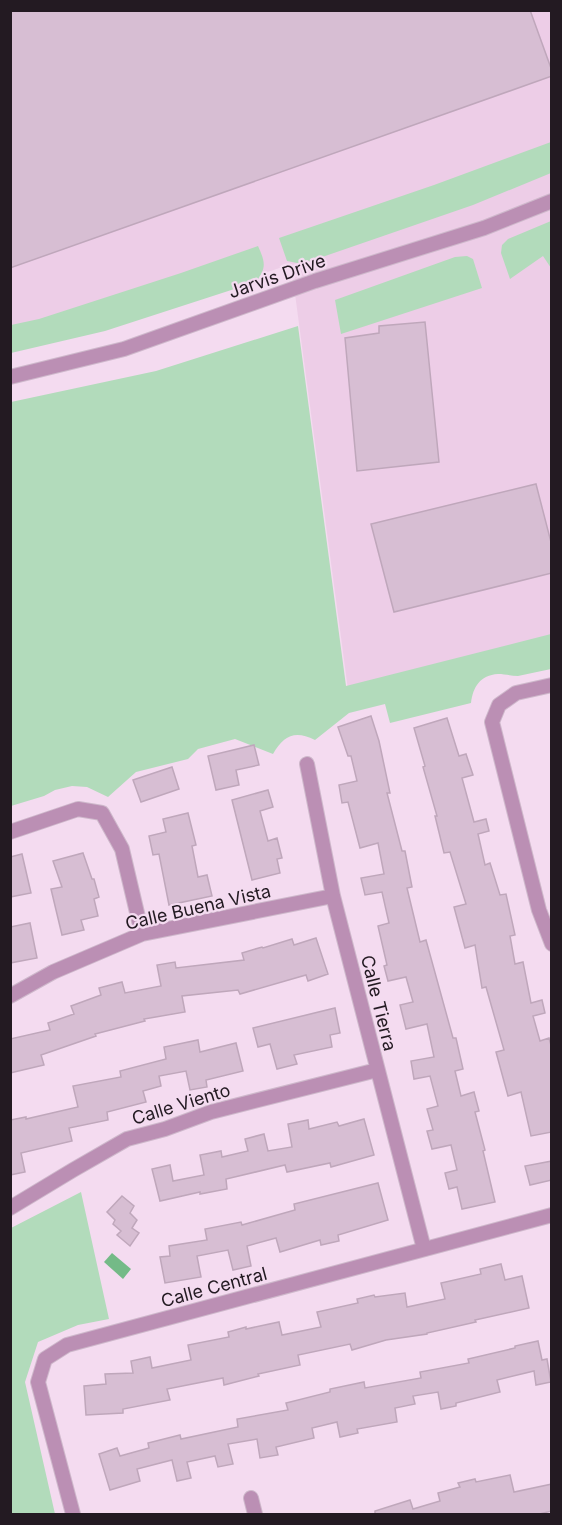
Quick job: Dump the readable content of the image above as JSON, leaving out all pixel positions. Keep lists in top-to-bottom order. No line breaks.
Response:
{"streets":{"street":["Jarvis Drive","Calle Buena Vista","Calle Tierra","Calle Viento","Calle Central"]},"crossings":[["Calle Buena Vista","Calle Tierra"],["Calle Tierra","Calle Viento"],["Calle Tierra","Calle Central"]]}
